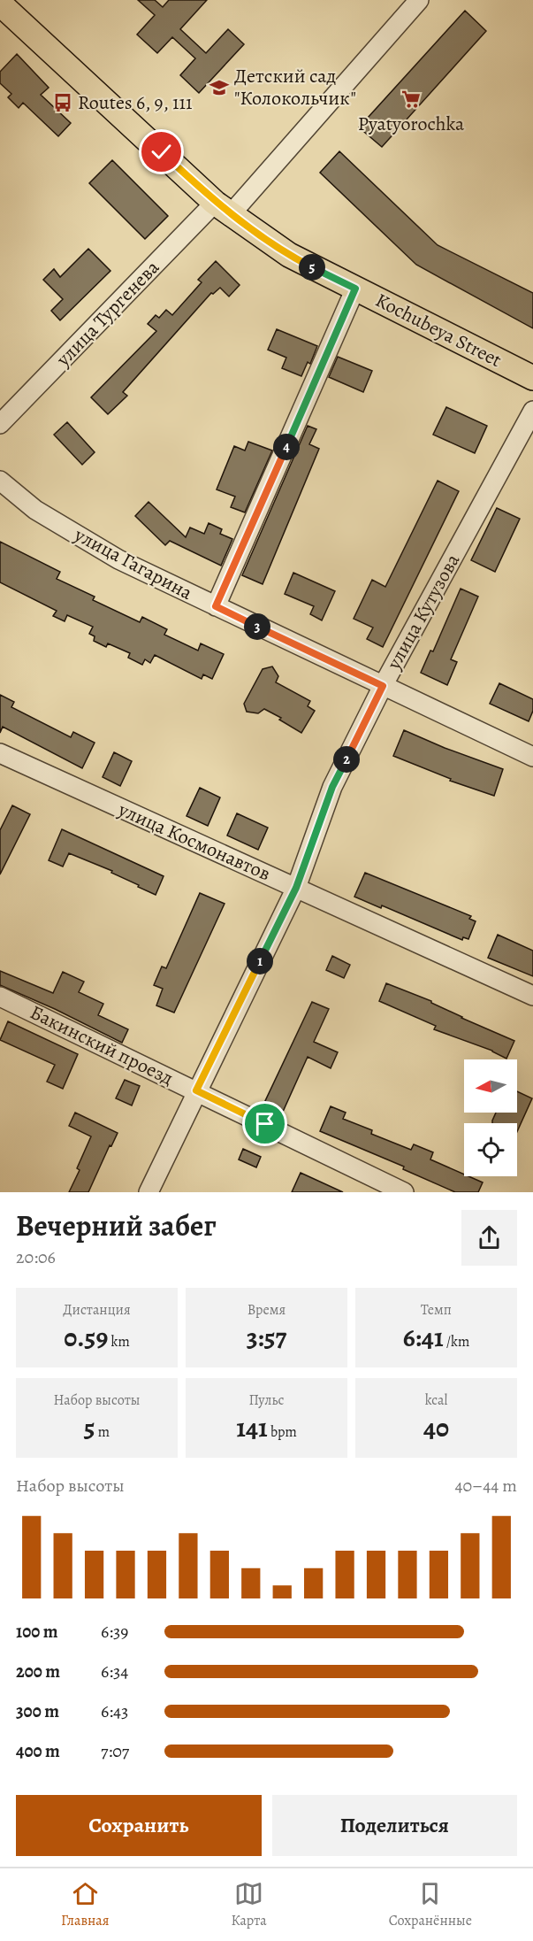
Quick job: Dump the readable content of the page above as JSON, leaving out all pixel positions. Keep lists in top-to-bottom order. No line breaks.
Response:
{"streets":{"main road":["Kochubeya Street"],"street":["улица Тургенева","улица Гагарина","улица Кутузова","улица Космонавтов","Бакинский проезд"]},"crossings":[["улица Тургенева","Kochubeya Street"],["улица Гагарина","улица Кутузова"],["улица Кутузова","улица Космонавтов"],["улица Кутузова","Бакинский проезд"]],"places":{"school or university":["Детский сад \"Колокольчик\""],"supermarket":["Pyatyorochka"],"bus stop":["Routes 6, 9, 111"]},"north":"left","page":{"pins":["5","4","3","2","1"],"heading":["Вечерний забег","20:06"],"stats":[["Дистанция","0.59 km"],["Время","3:57"],["Темп","6:41 /km"],["Набор высоты","5 m"],["Пульс","141 bpm"],["kcal","40"]],"chart":["Набор высоты","40–44 m"],"list":[{"name":"100 m","note":"6:39"},{"name":"200 m","note":"6:34"},{"name":"300 m","note":"6:43"},{"name":"400 m","note":"7:07"}],"buttons":["Сохранить","Поделиться"],"tabs":["Главная","Карта","Сохранённые"]}}
